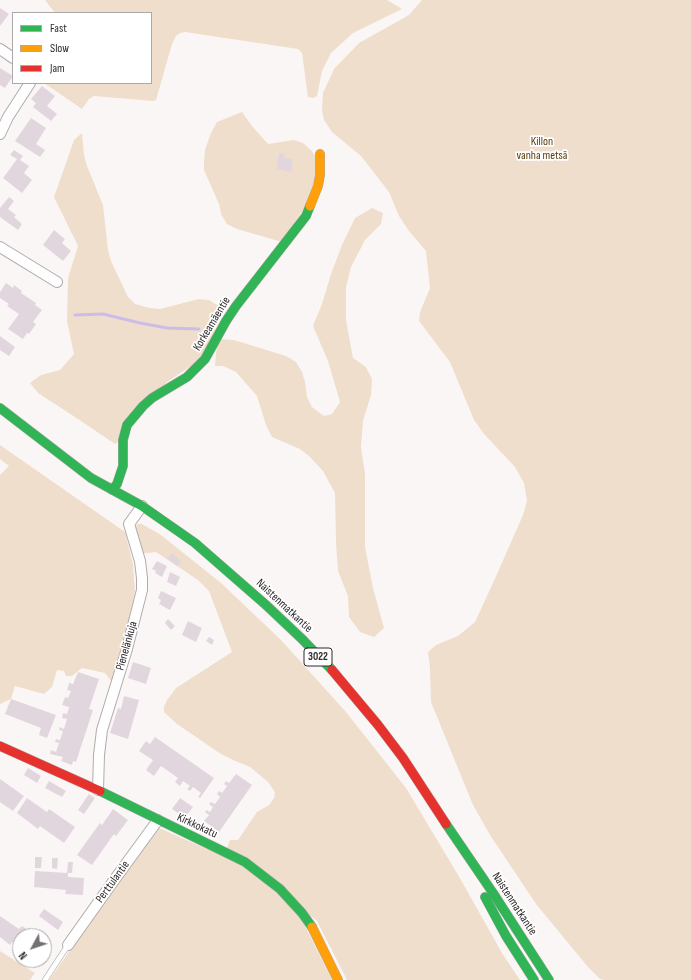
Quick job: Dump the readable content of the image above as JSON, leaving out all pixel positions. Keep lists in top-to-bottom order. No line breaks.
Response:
{"streets":{"main road":["Korkeamäentie","Naistenmatkantie","3022","Kirkkokatu"],"street":["Pienelänkuja","Perttulantie"]},"crossings":[["Korkeamäentie","Naistenmatkantie"],["Naistenmatkantie","Pienelänkuja"],["Pienelänkuja","Kirkkokatu"],["Kirkkokatu","Perttulantie"]],"parks":["Killon vanha metsä"],"legend":["Fast","Slow","Jam"],"north":"bottom left"}
